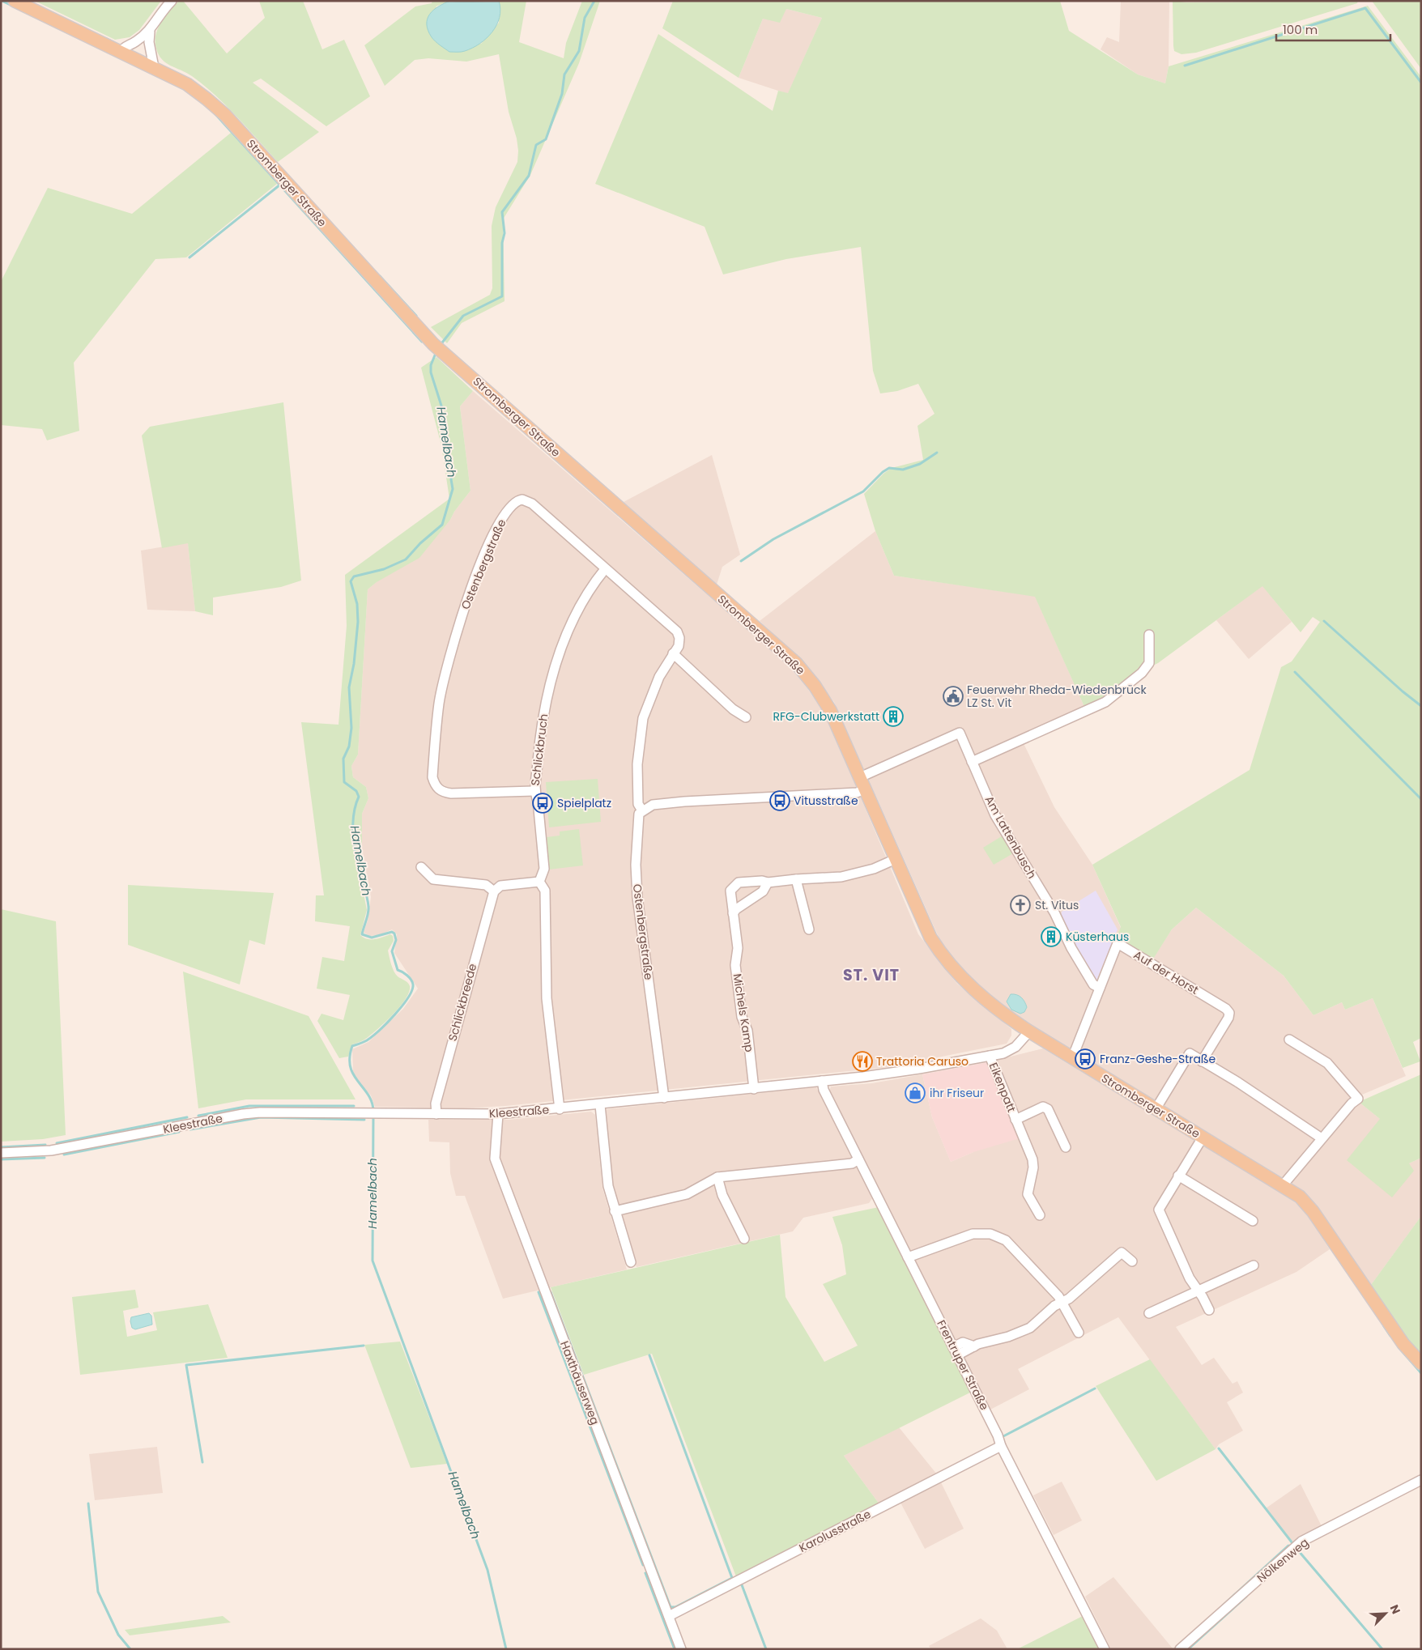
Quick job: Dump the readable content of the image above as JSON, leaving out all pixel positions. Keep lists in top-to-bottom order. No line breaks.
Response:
{"streets":{"main road":["Stromberger Straße"],"street":["Ostenbergstraße","Schlickbruch","Am Lattenbusch","Auf der Horst","Schlickbreede","Michels Kamp","Eikenpatt","Kleestraße","Frentruper Straße","Haxthäuserweg","Karolusstraße","Nölkenweg"]},"crossings":[["Stromberger Straße","Am Lattenbusch"],["Stromberger Straße","Auf der Horst"],["Stromberger Straße","Michels Kamp"],["Stromberger Straße","Kleestraße"],["Ostenbergstraße","Schlickbruch"],["Ostenbergstraße","Kleestraße"],["Schlickbruch","Kleestraße"],["Am Lattenbusch","Auf der Horst"],["Schlickbreede","Kleestraße"],["Michels Kamp","Kleestraße"],["Eikenpatt","Kleestraße"],["Kleestraße","Frentruper Straße"],["Kleestraße","Haxthäuserweg"],["Frentruper Straße","Karolusstraße"],["Haxthäuserweg","Karolusstraße"]],"districts":["ST. VIT"],"water":["Hamelbach"],"places":{"public building":["Feuerwehr Rheda-Wiedenbrück LZ St. Vit"],"building":["RFG-Clubwerkstatt","Küsterhaus"],"bus stop":["Vitusstraße","Spielplatz","Franz-Geshe-Straße"],"church":["St. Vitus"],"restaurant":["Trattoria Caruso"],"shop":["ihr Friseur"]},"scale_bar":"100 m","north":"top right"}
